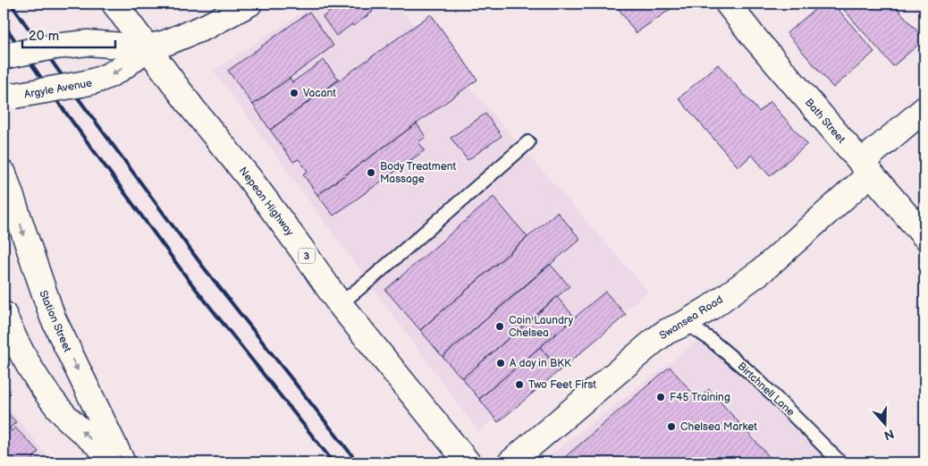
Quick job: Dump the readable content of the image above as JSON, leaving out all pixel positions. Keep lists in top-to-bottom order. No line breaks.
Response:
{"streets":{"main road":["Argyle Avenue","Bath Street","Nepean Highway","3","Swansea Road","Station Street"],"lane":["Birtchnell Lane"]},"crossings":[["Argyle Avenue","Nepean Highway"],["Bath Street","Swansea Road"],["Swansea Road","Birtchnell Lane"]],"places":["Vacant","Body Treatment Massage","Coin Laundry Chelsea","A day in BKK","Two Feet First","F45 Training","Chelsea Market"],"scale_bar":"20 m","north":"bottom"}
